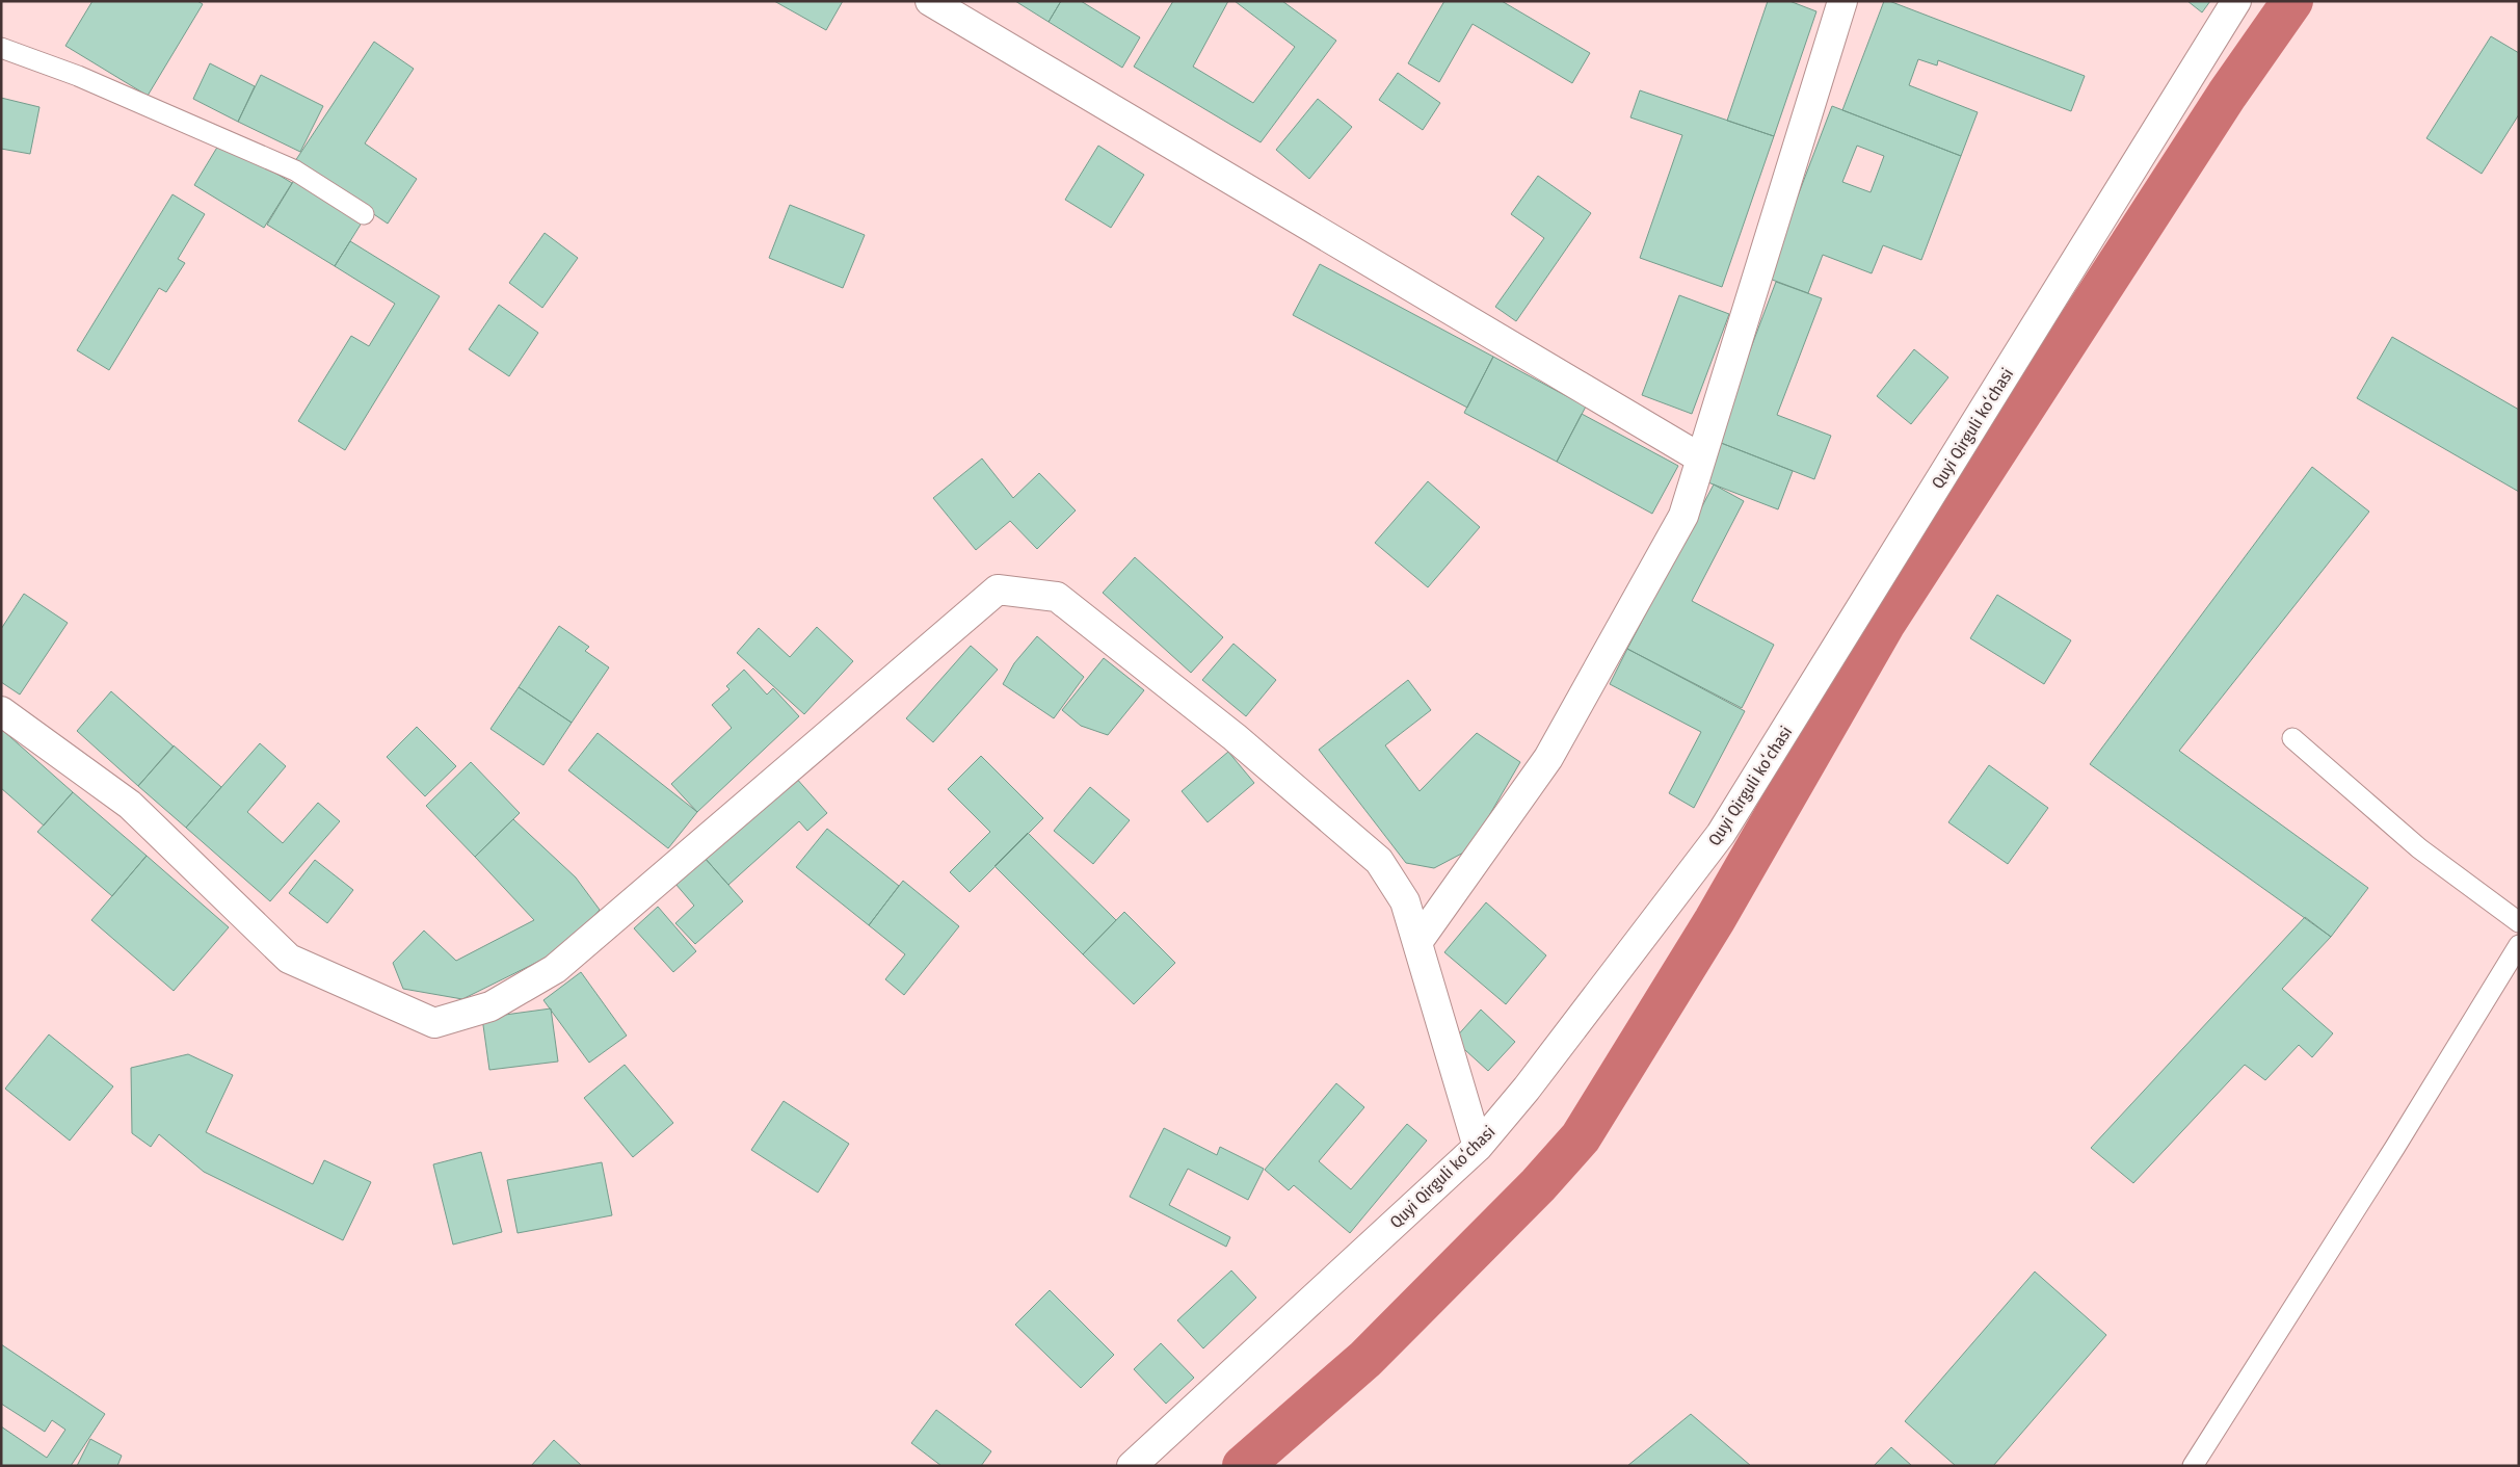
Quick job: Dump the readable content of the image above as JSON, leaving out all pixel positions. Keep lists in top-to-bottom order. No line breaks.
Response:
{"streets":{"street":["Quyi Qirguli koʻchasi"]}}
